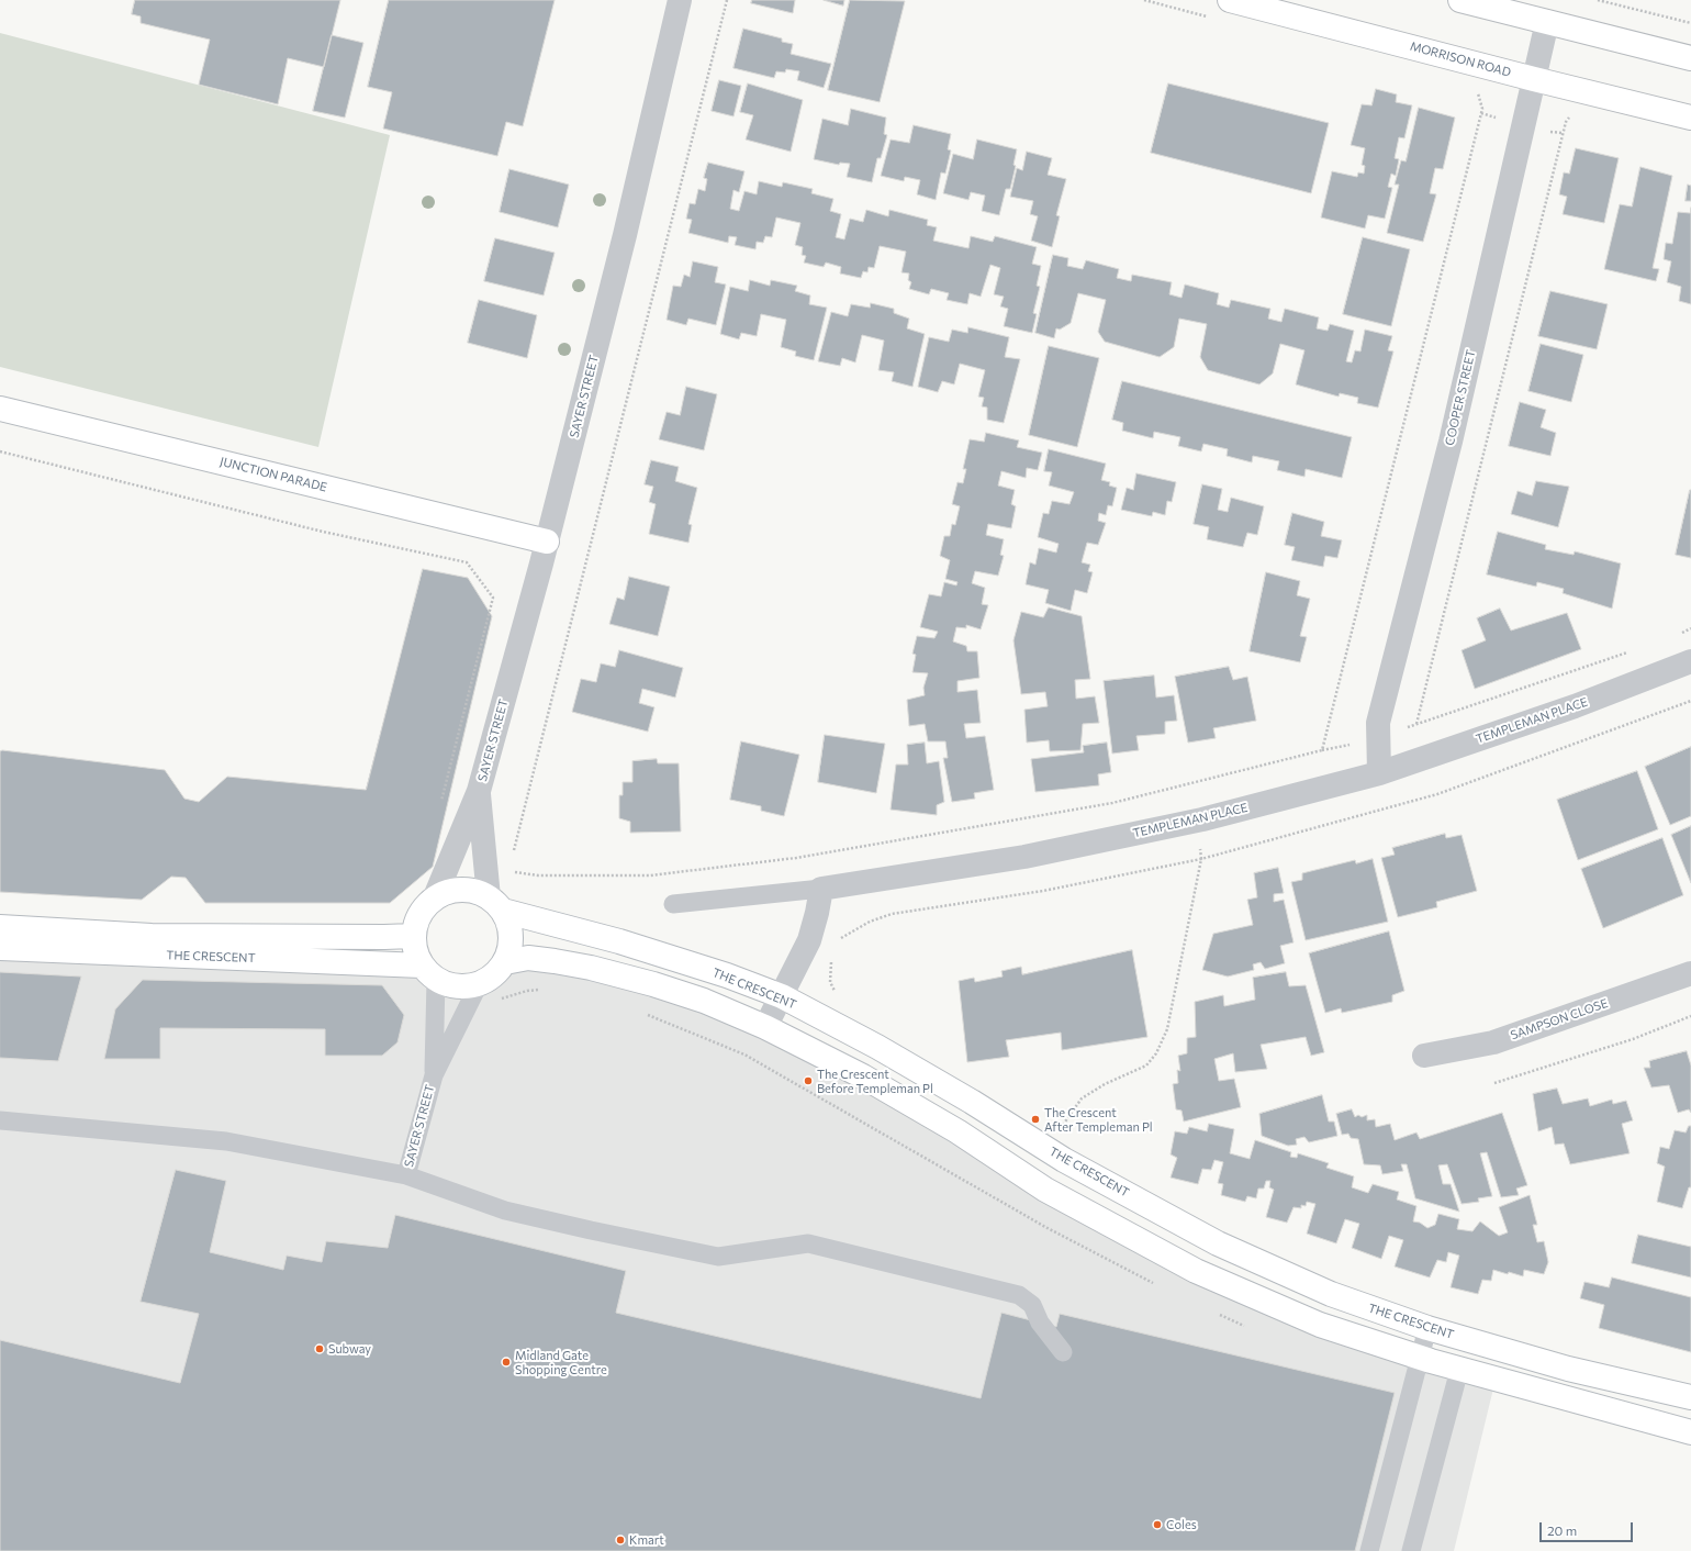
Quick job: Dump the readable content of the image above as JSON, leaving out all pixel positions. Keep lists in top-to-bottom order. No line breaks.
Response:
{"streets":{"street":["MORRISON ROAD","SAYER STREET","COOPER STREET","JUNCTION PARADE","TEMPLEMAN PLACE","THE CRESCENT","SAMPSON CLOSE"]},"crossings":[["MORRISON ROAD","COOPER STREET"],["SAYER STREET","JUNCTION PARADE"],["SAYER STREET","THE CRESCENT"],["COOPER STREET","TEMPLEMAN PLACE"]],"places":["The Crescent Before Templeman Pl","The Crescent After Templeman Pl","Subway","Midland Gate Shopping Centre","Coles","Kmart"],"scale_bar":"20 m"}
